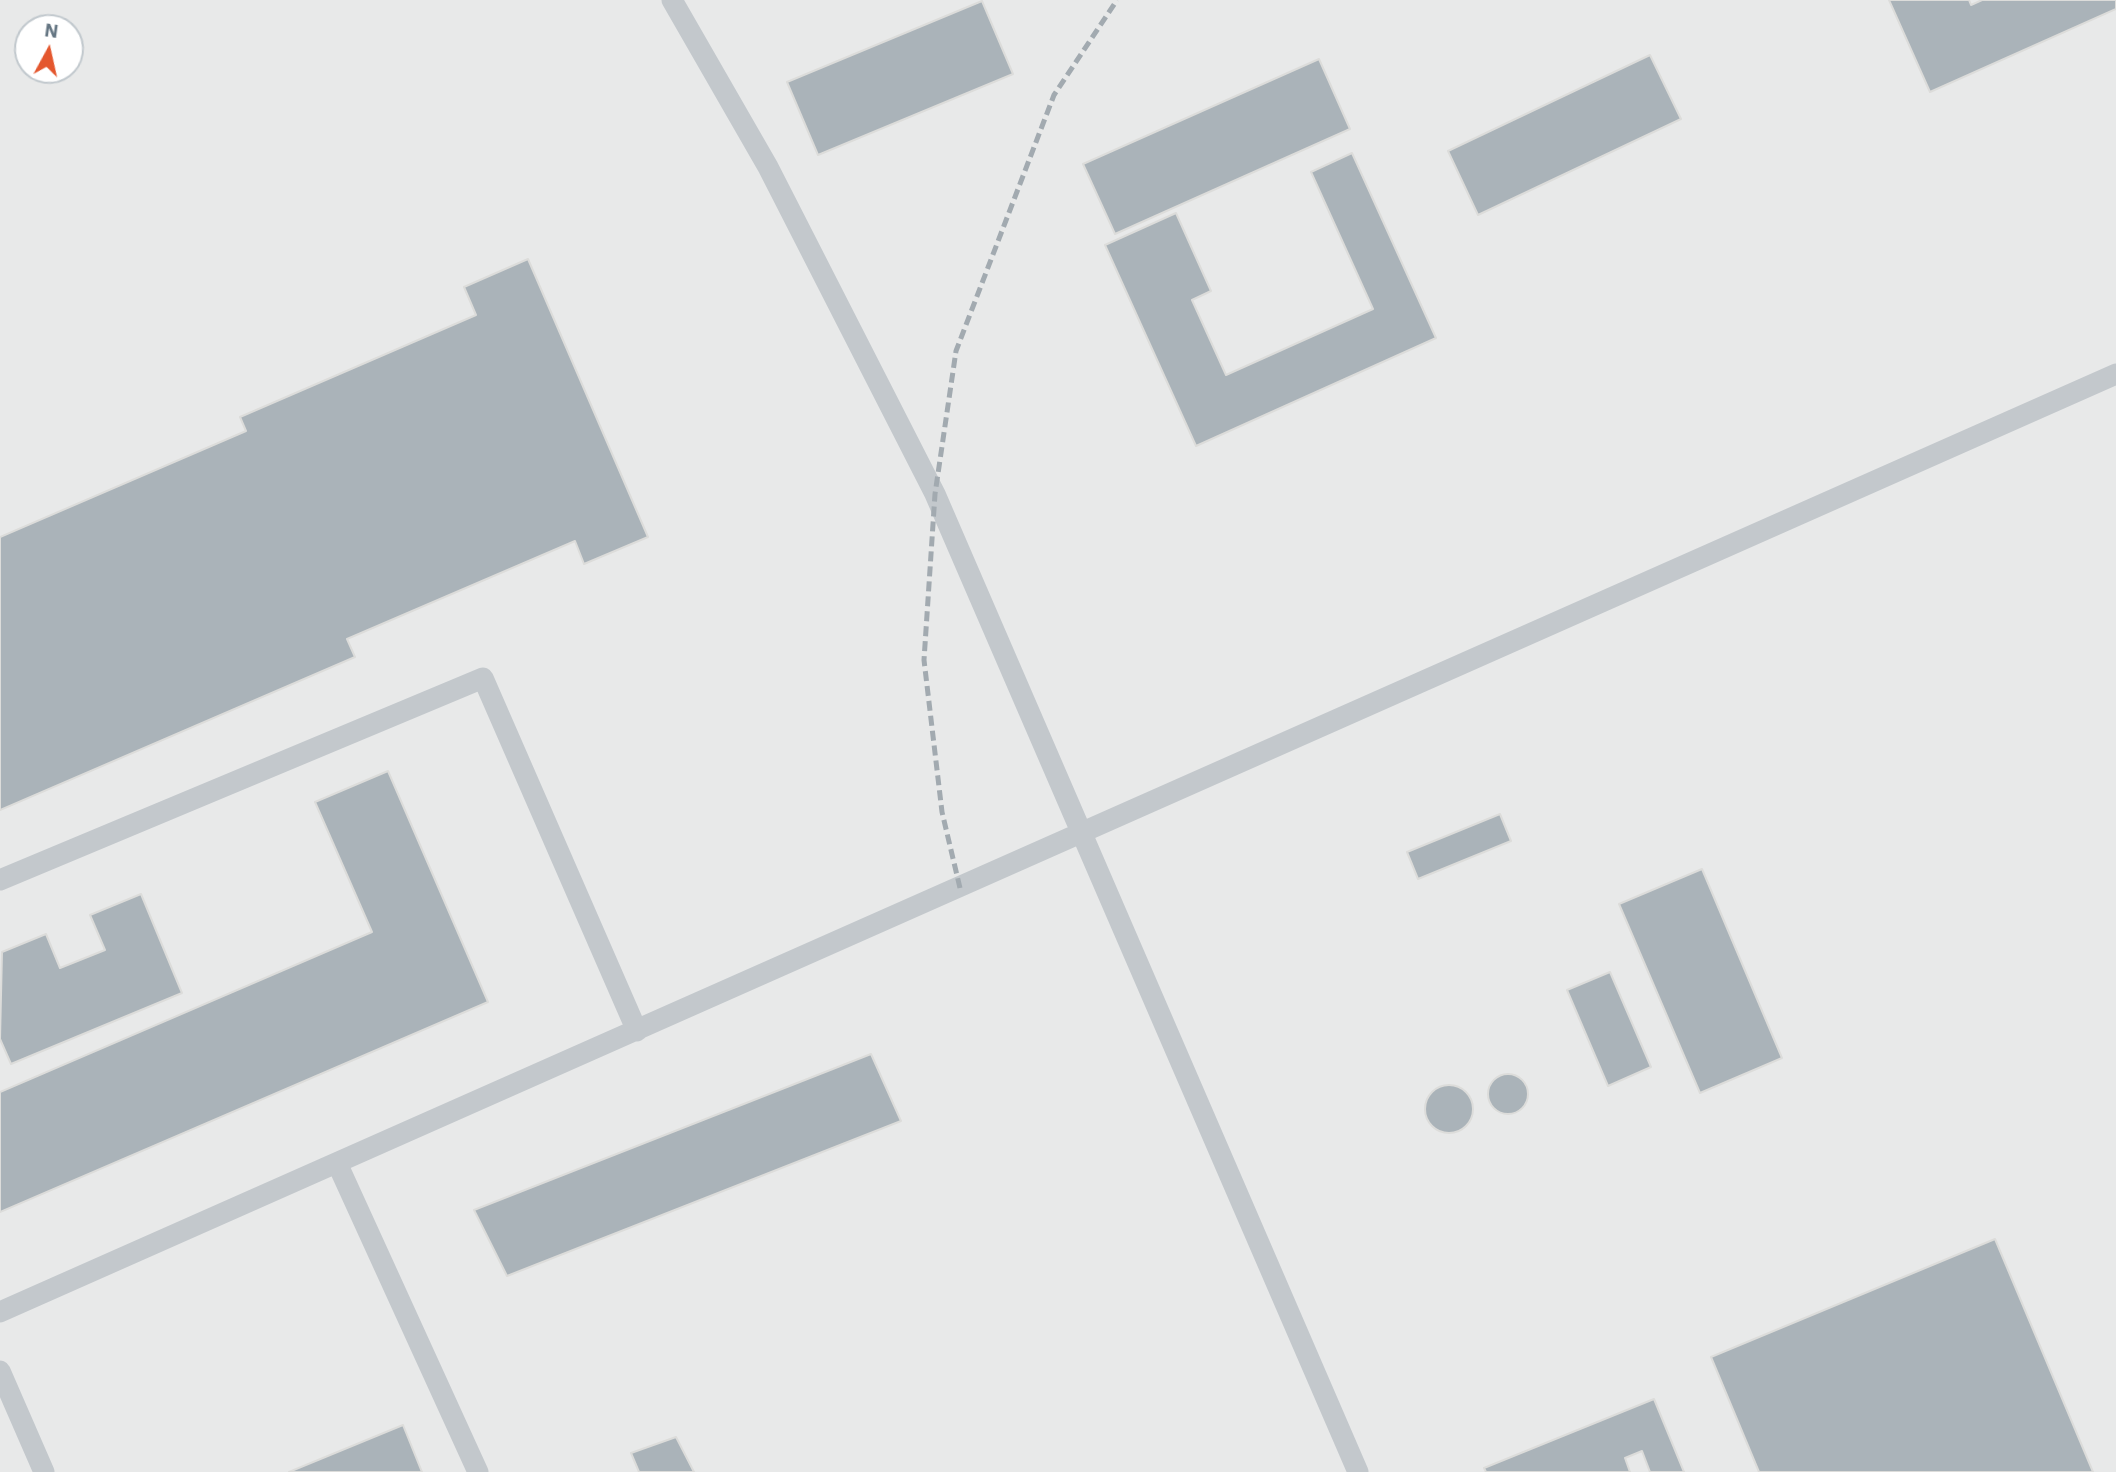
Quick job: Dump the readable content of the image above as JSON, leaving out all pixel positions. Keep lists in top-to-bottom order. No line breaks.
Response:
{"north":"top"}
